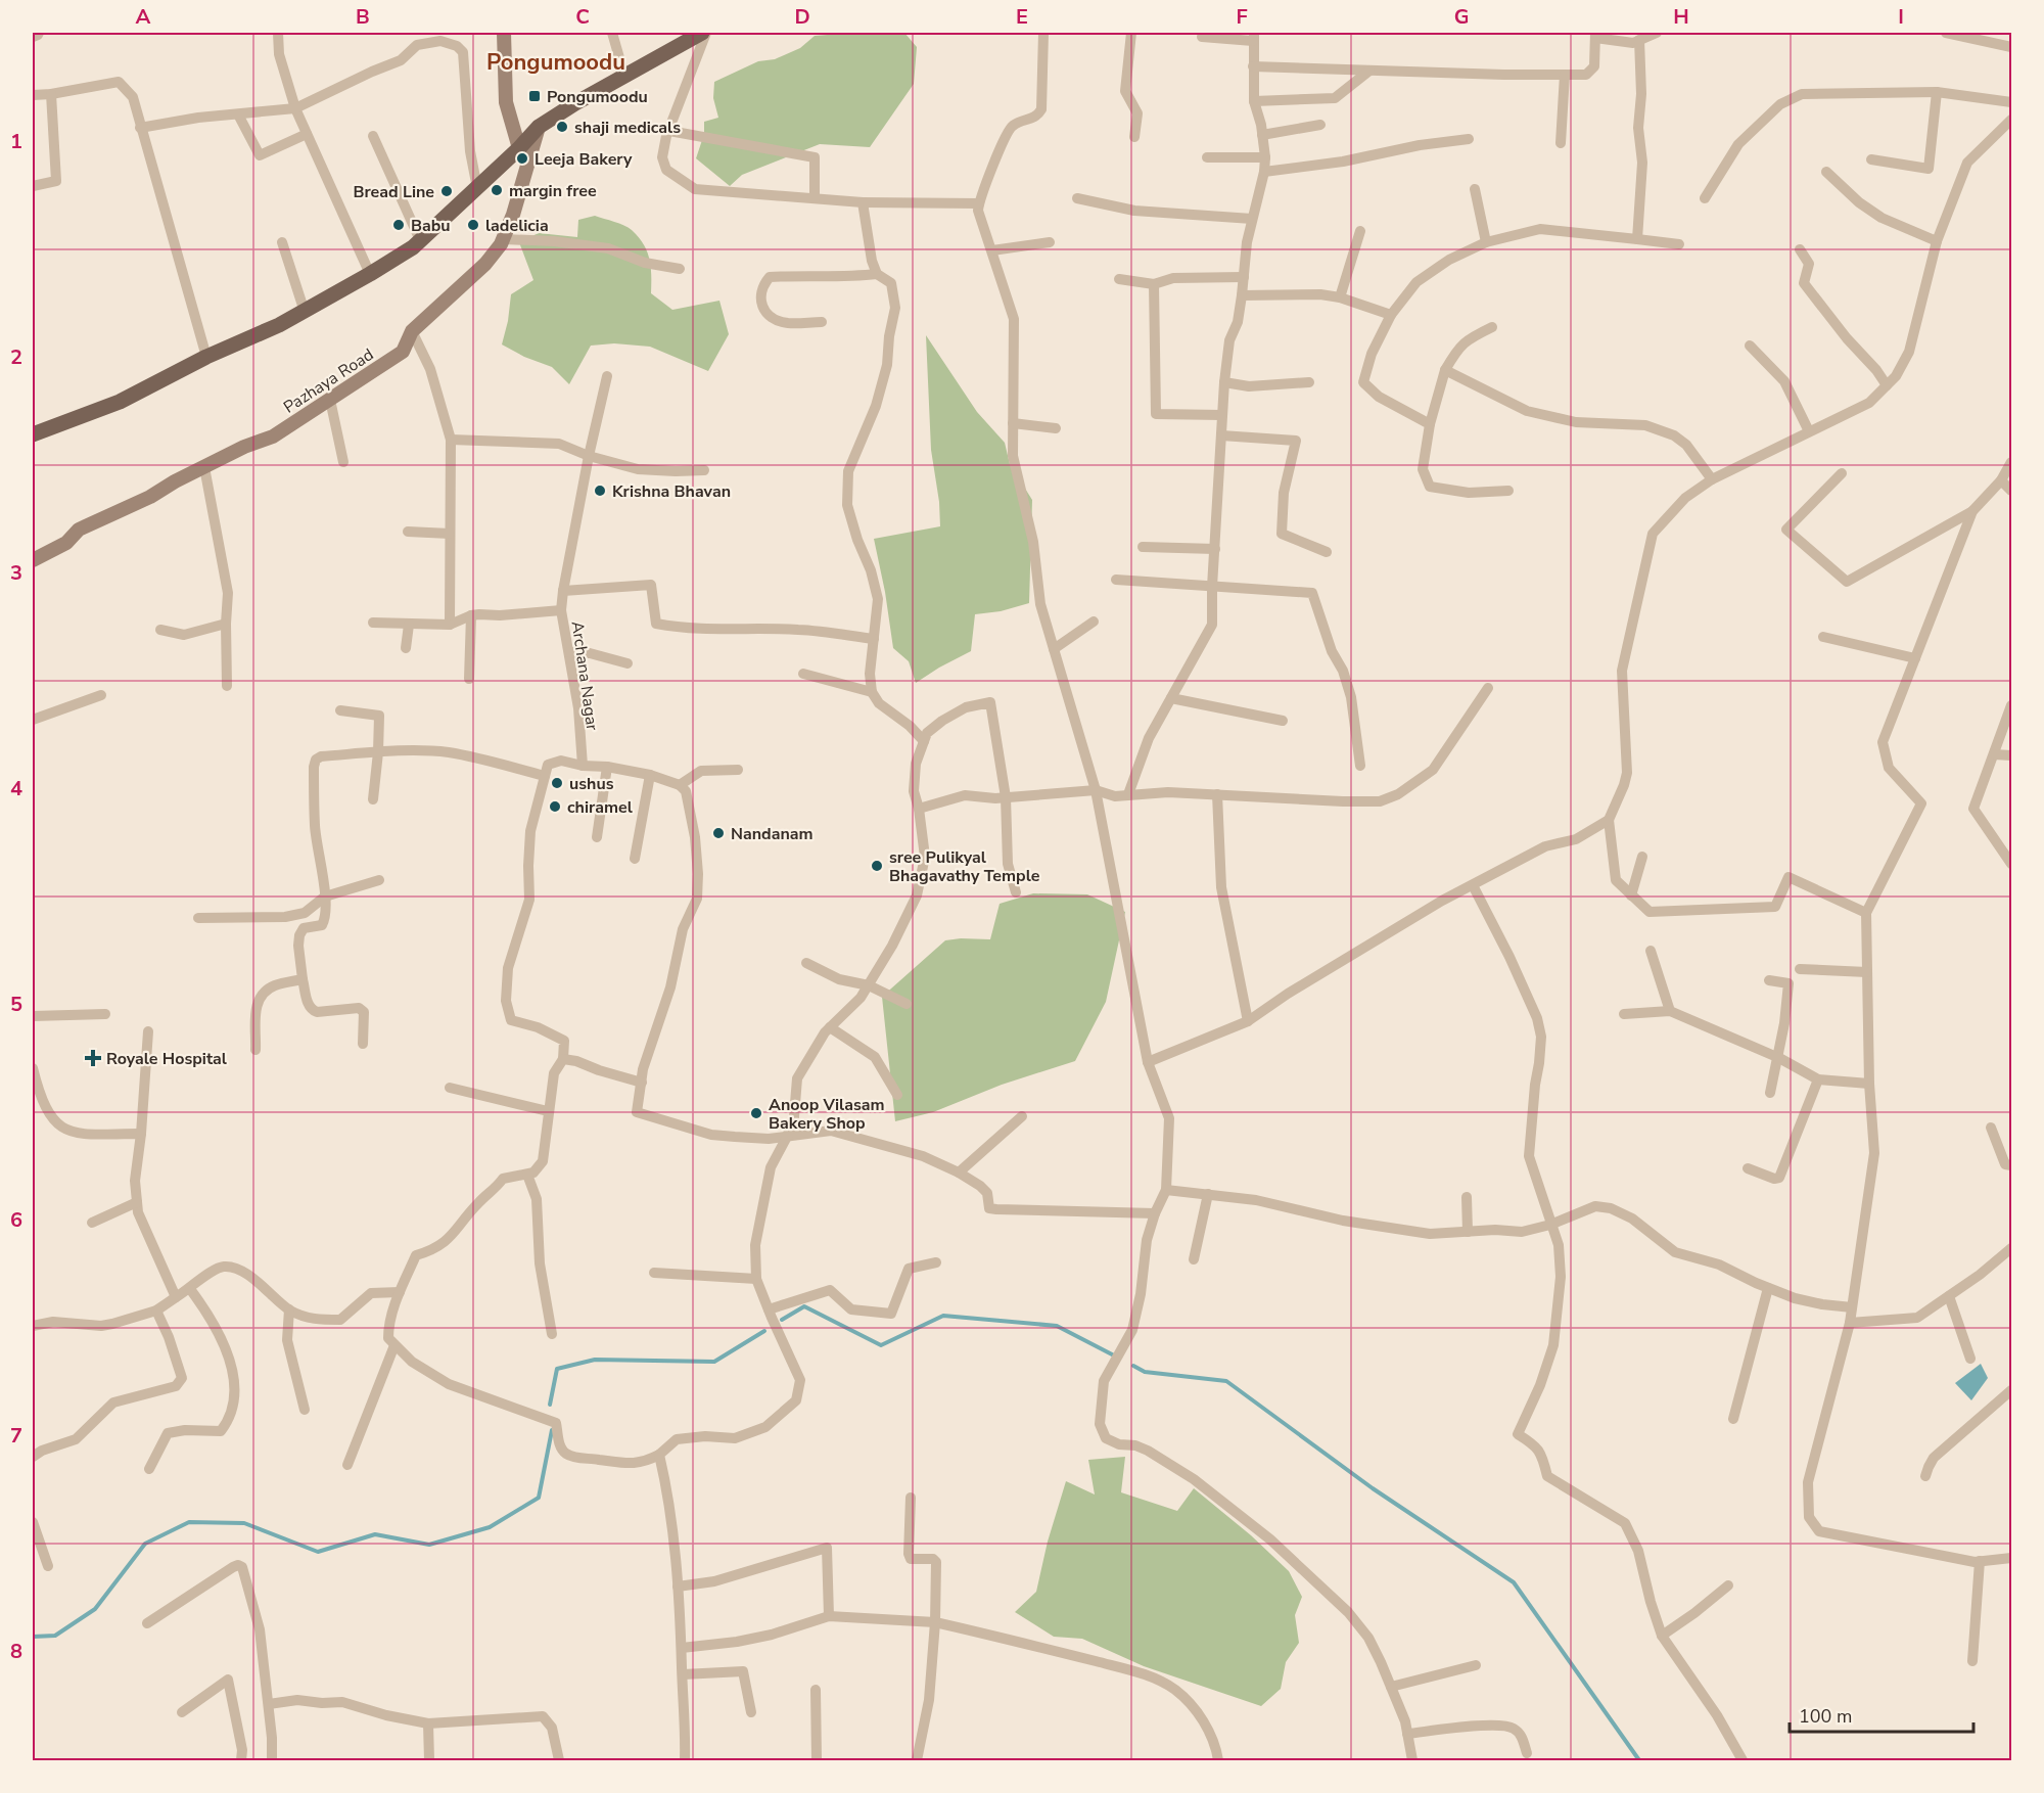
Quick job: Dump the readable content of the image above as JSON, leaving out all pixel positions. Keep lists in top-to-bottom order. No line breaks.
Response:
{"streets":{"street":["Pazhaya Road","Archana Nagar"]},"districts":["Pongumoodu"],"places":{"transit":["Pongumoodu"],"other":["shaji medicals","Leeja Bakery","margin free","Bread Line","Babu","ladelicia","Krishna Bhavan","ushus","chiramel","Nandanam","sree Pulikyal Bhagavathy Temple","Anoop Vilasam Bakery Shop"],"health":["Royale Hospital"]},"scale_bar":"100 m","grid":{"columns":["A","B","C","D","E","F","G","H","I"],"rows":["1","2","3","4","5","6","7","8"]}}
